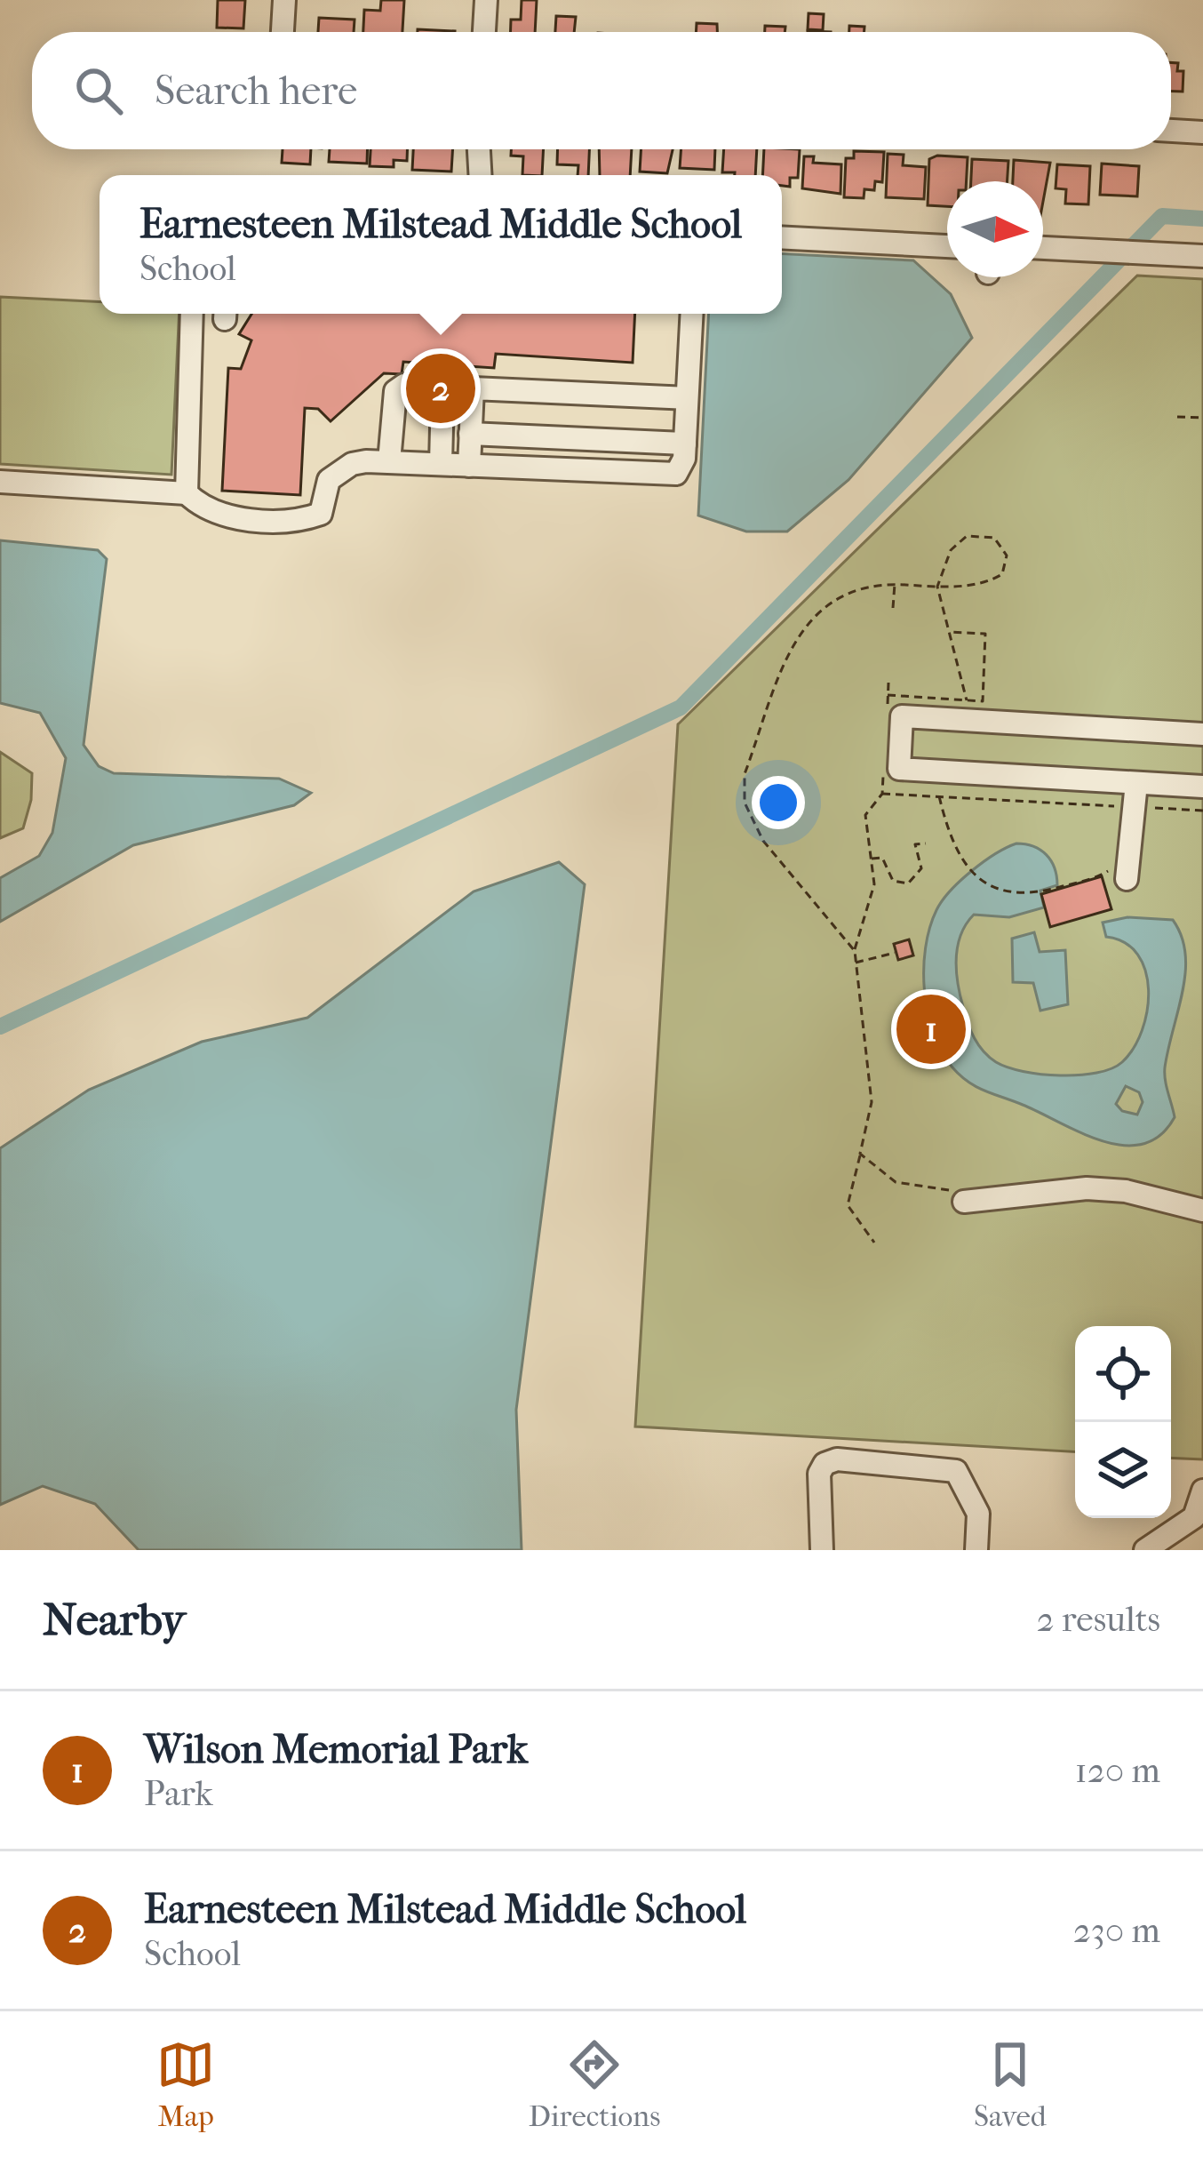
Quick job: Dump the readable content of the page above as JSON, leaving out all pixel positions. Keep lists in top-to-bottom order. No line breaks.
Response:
{"north":"right","page":{"search":"Search here","popup":["Earnesteen Milstead Middle School","School"],"pins":["2","1"],"heading":["Nearby","2 results"],"list":[{"mark":"1","name":"Wilson Memorial Park","note":"Park","value":"120 m"},{"mark":"2","name":"Earnesteen Milstead Middle School","note":"School","value":"230 m"}],"nav":["Map","Directions","Saved"]}}
